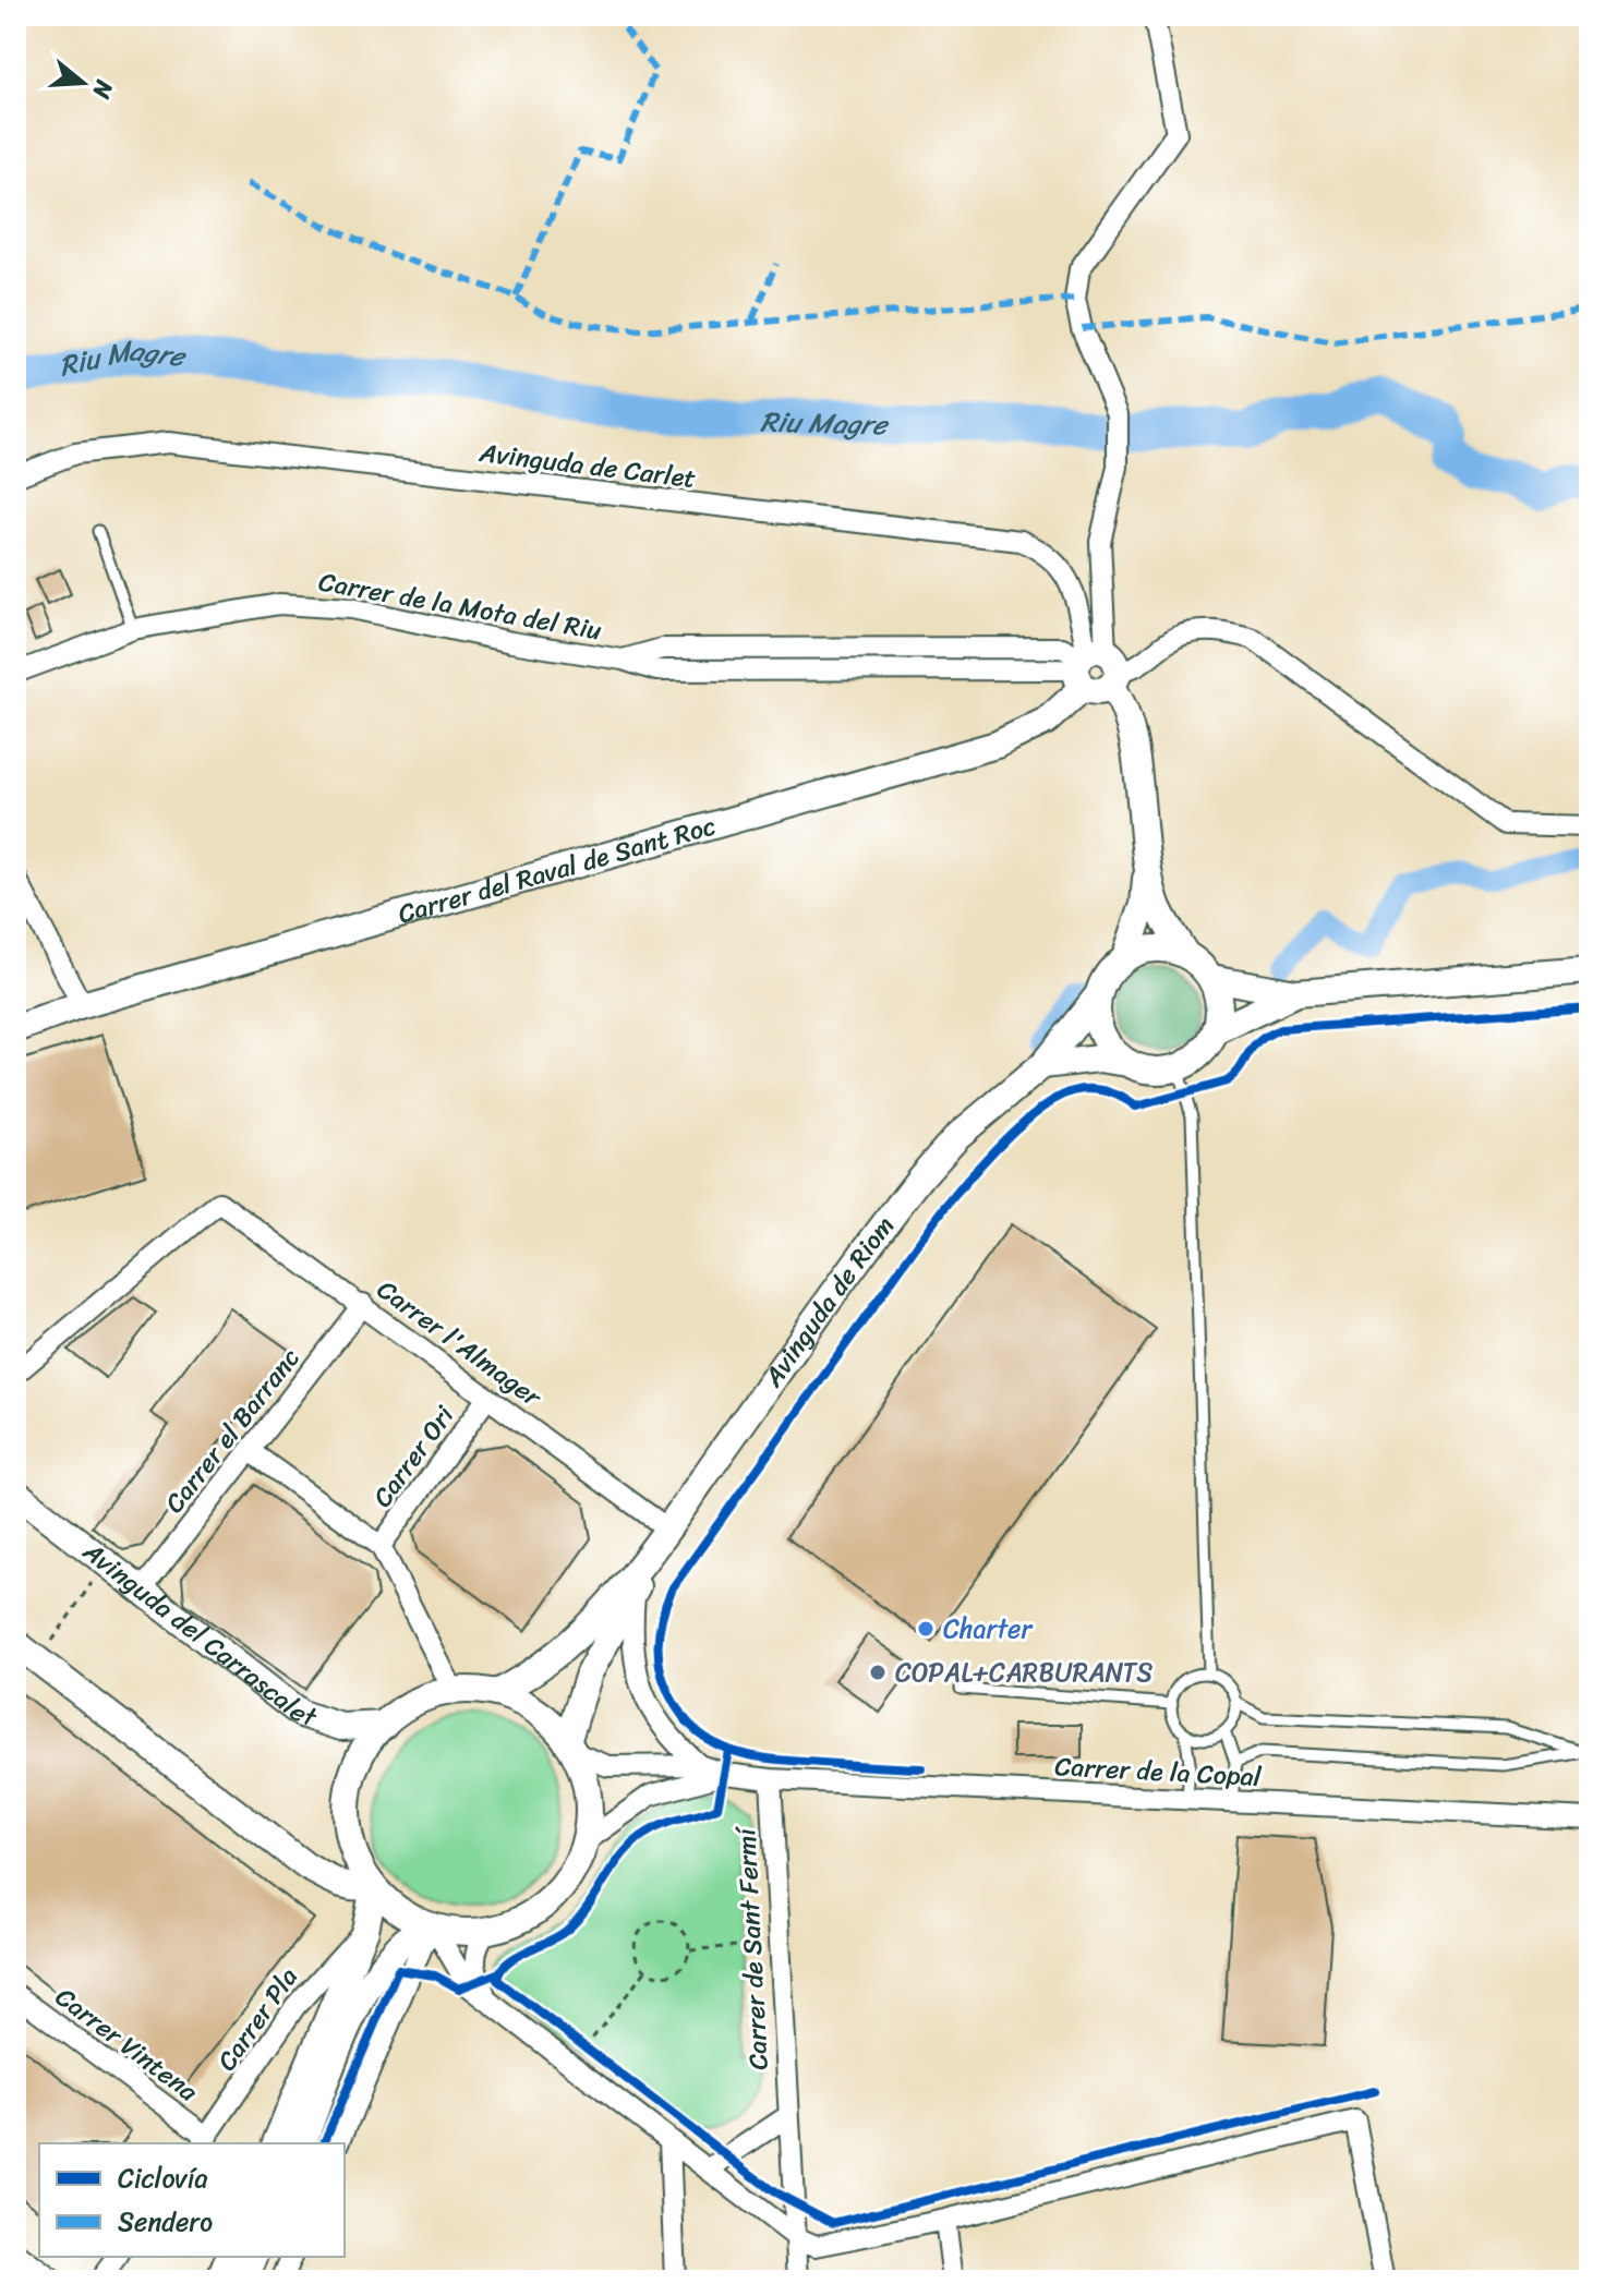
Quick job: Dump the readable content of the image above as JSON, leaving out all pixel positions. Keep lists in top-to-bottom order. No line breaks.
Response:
{"streets":{"street":["Avinguda de Carlet","Carrer de la Mota del Riu","Carrer del Raval de Sant Roc","Avinguda de Riom","Carrer l'Almager","Carrer el Barranc","Carrer Ori","Avinguda del Carrascalet","Carrer de la Copal","Carrer de Sant Fermí","Carrer Pla","Carrer Vintena"]},"crossings":[["Avinguda de Carlet","Carrer de la Mota del Riu"],["Avinguda de Carlet","Carrer del Raval de Sant Roc"],["Carrer de la Mota del Riu","Carrer del Raval de Sant Roc"],["Avinguda de Riom","Carrer l'Almager"],["Avinguda de Riom","Avinguda del Carrascalet"],["Avinguda de Riom","Carrer de la Copal"],["Carrer l'Almager","Carrer el Barranc"],["Carrer l'Almager","Carrer Ori"],["Carrer el Barranc","Avinguda del Carrascalet"],["Avinguda del Carrascalet","Carrer de la Copal"],["Carrer de la Copal","Carrer de Sant Fermí"],["Carrer Pla","Carrer Vintena"]],"water":["Riu Magre"],"places":["Charter","COPAL+CARBURANTS"],"legend":["Ciclovía","Sendero"],"north":"right"}
